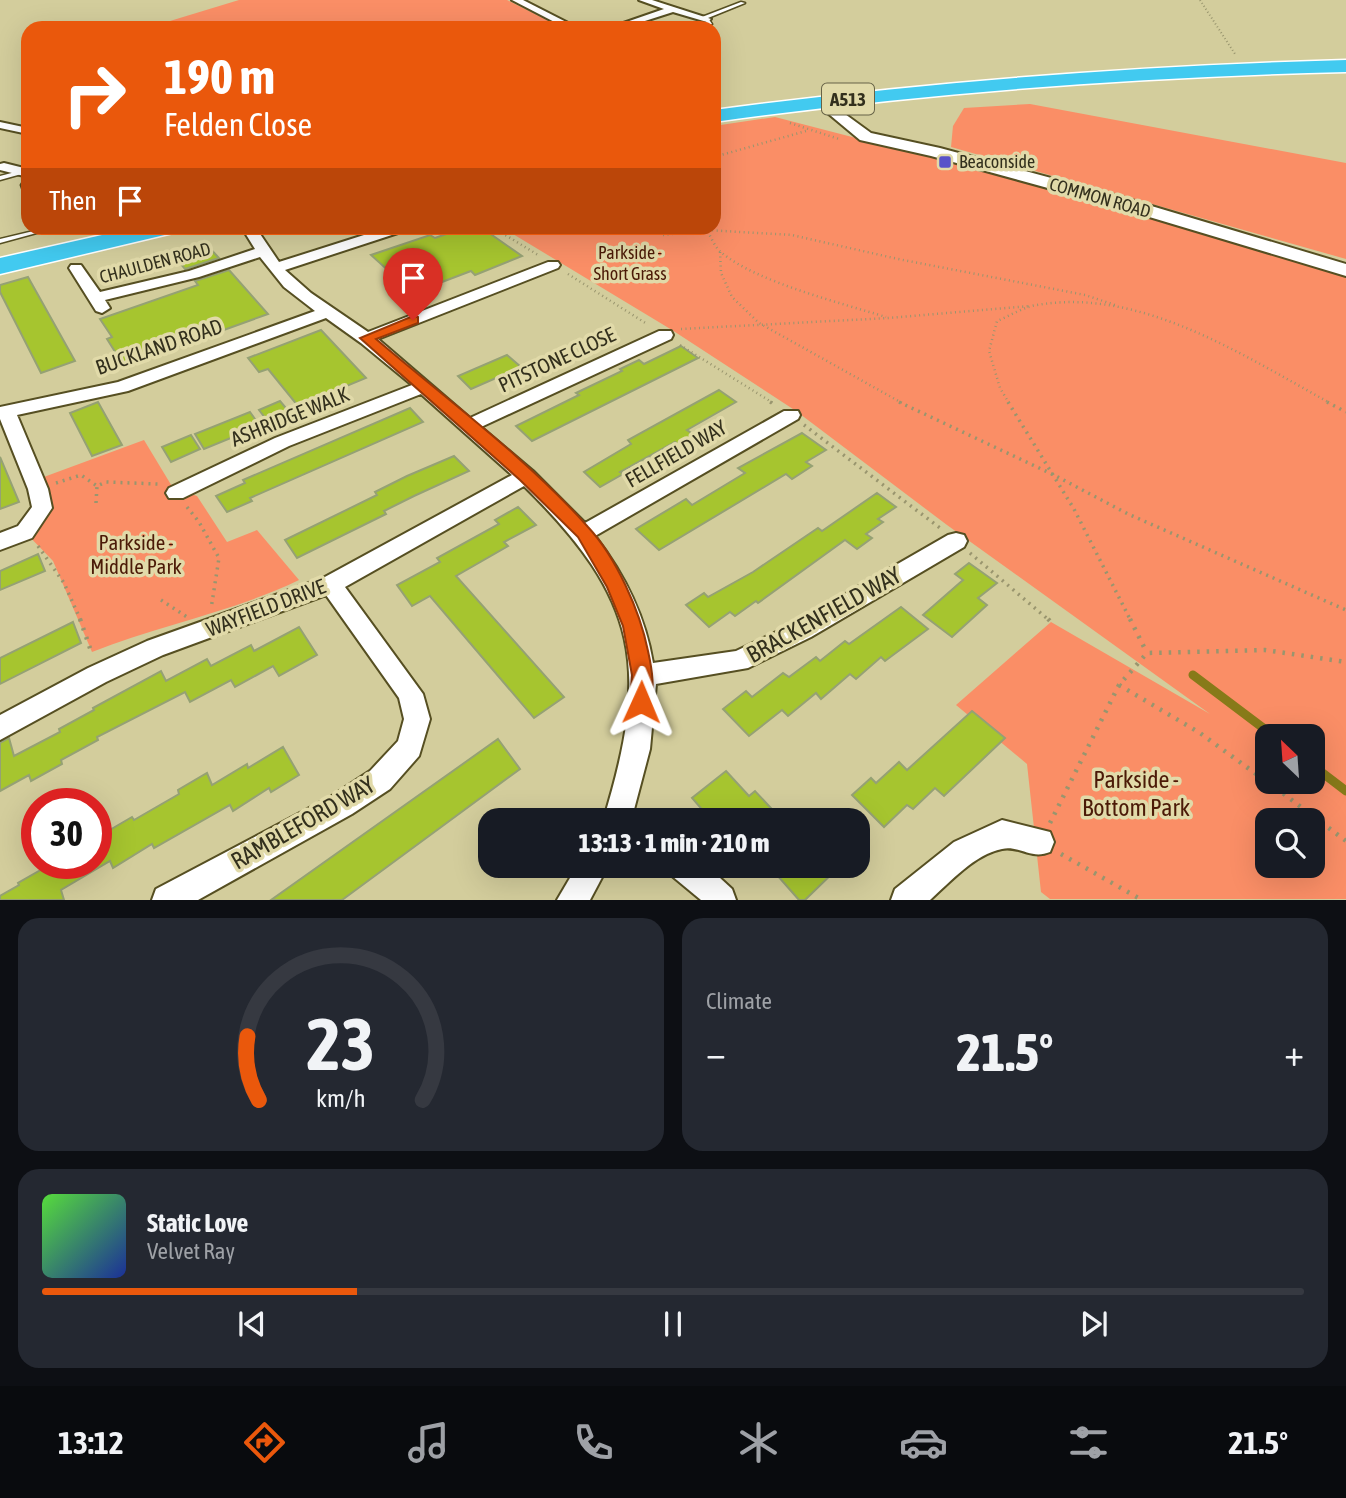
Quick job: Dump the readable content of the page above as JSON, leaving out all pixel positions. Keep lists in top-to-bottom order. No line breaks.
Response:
{"streets":{"highway":["A513"],"street":["COMMON ROAD","CHAULDEN ROAD","BUCKLAND ROAD","PITSTONE CLOSE","ASHRIDGE WALK","FELLFIELD WAY","WAYFIELD DRIVE","BRACKENFIELD WAY","RAMBLEFORD WAY"]},"crossings":[["A513","COMMON ROAD"],["WAYFIELD DRIVE","RAMBLEFORD WAY"]],"parks":["Parkside - Short Grass","Parkside - Middle Park","Parkside - Bottom Park"],"places":{"transit":["Beaconside"]},"north":"top left","page":{"turn":["190 m","Felden Close"],"then":"Then","limit":"30","trip":"13:13 · 1 min · 210 m","tile":"Climate","heat":["−","21.5°","+"],"song":["Static Love","Velvet Ray"],"tabs":["13:12","21.5°"],"gauge":["23","km/h"]}}
